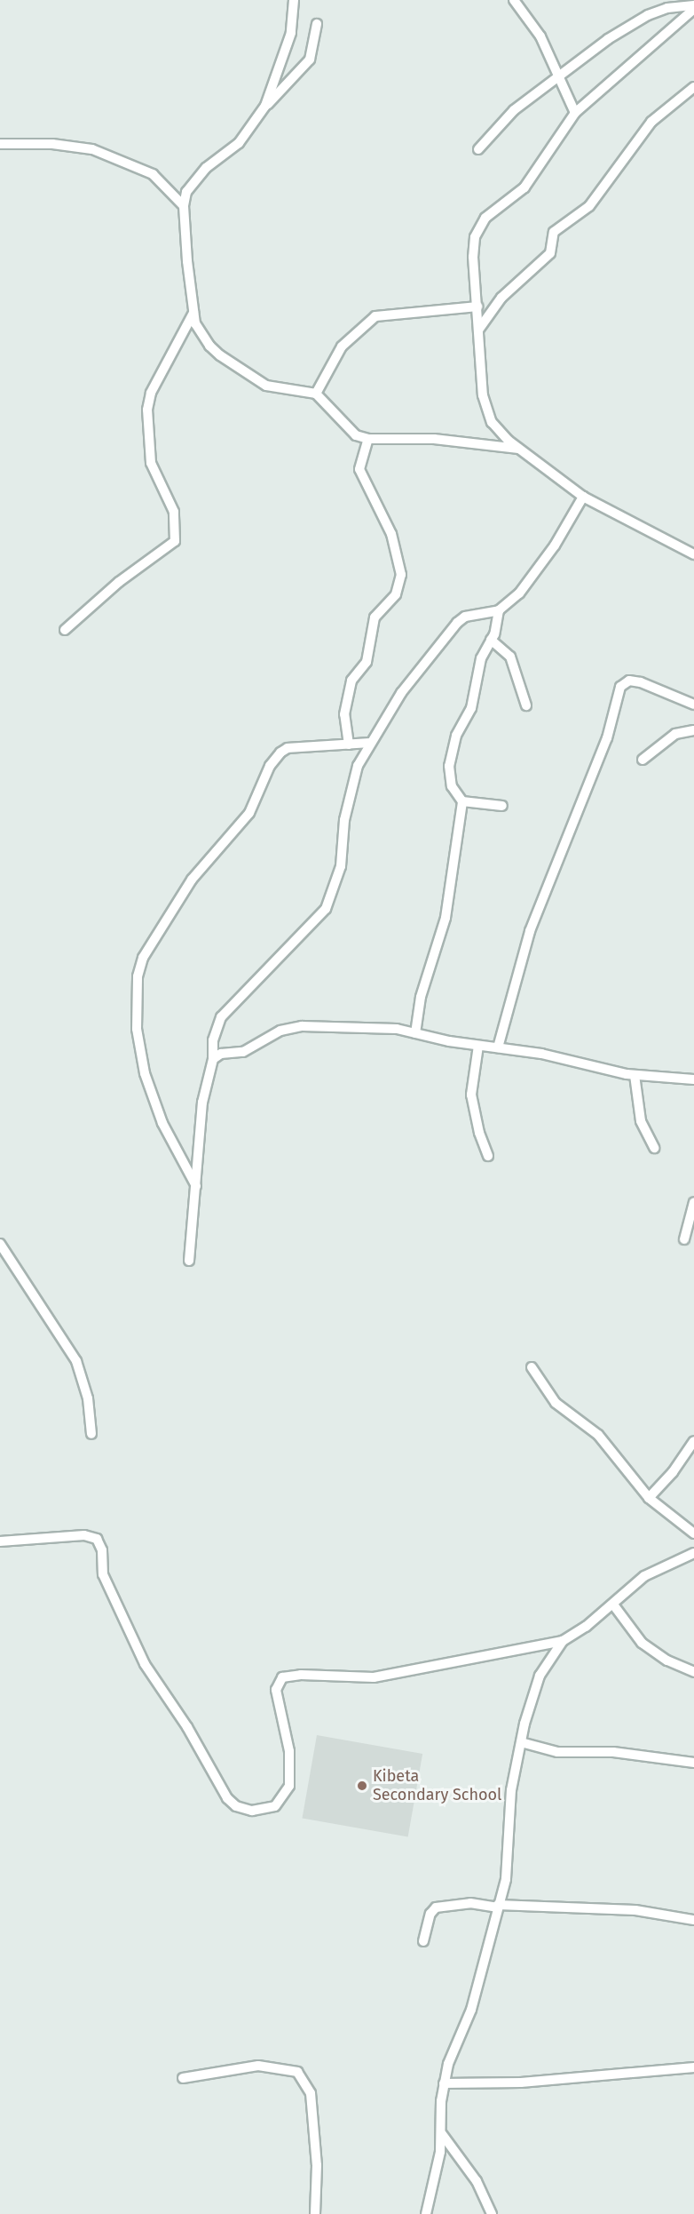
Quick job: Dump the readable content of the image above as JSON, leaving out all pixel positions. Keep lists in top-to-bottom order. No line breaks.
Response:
{"places":["Kibeta Secondary School"]}
